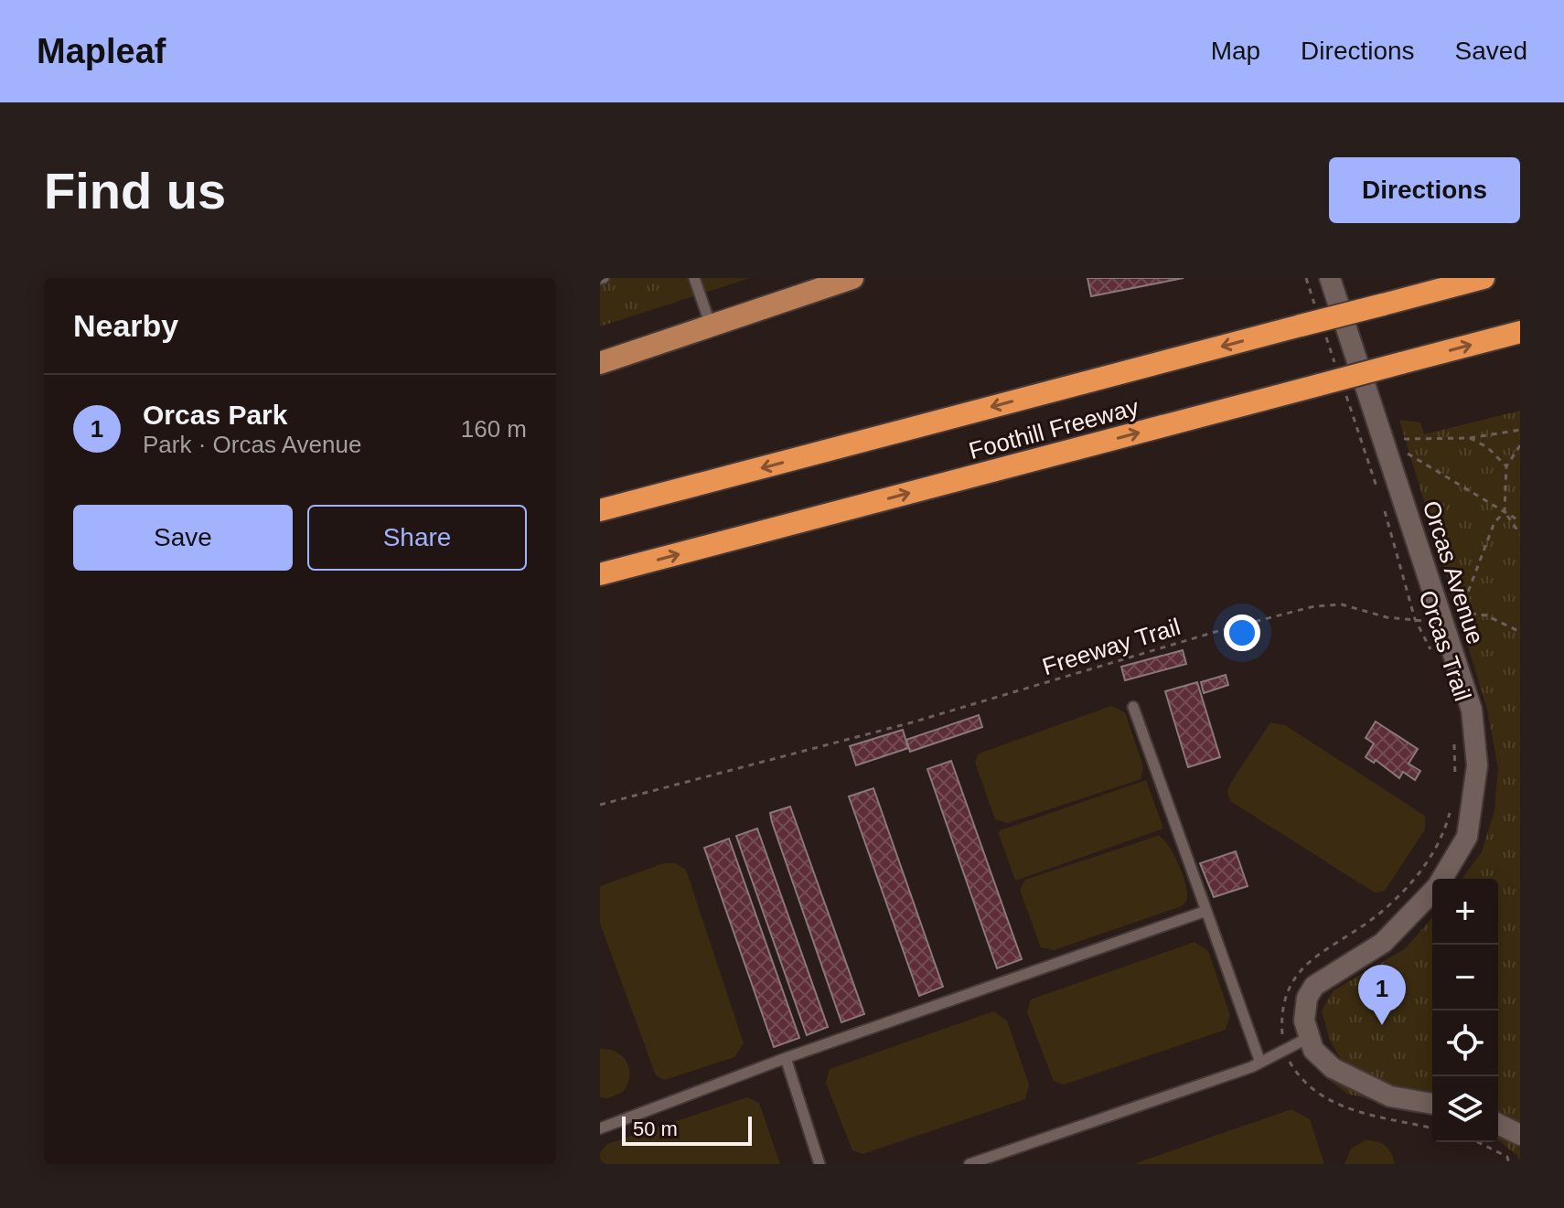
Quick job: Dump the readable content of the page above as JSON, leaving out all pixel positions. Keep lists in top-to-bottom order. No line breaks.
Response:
{"streets":{"highway":["Foothill Freeway"],"street":["Orcas Avenue"],"path":["Orcas Trail","Freeway Trail"]},"crossings":[["Orcas Avenue","Freeway Trail"],["Orcas Trail","Freeway Trail"]],"scale_bar":"50 m","page":{"header":"Mapleaf","nav":["Map","Directions","Saved"],"buttons":["Directions",["Save","Share"]],"title":"Find us","heading":"Nearby","list":[{"mark":"1","name":"Orcas Park","note":"Park · Orcas Avenue","value":"160 m"}],"map_buttons":["+","−"],"pins":"1","scale":"50 m"}}
